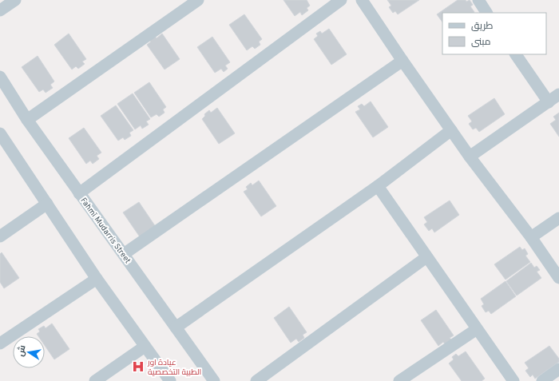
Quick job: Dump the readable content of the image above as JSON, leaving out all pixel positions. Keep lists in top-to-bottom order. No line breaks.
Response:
{"streets":{"street":["Fahmī Mudarris Street"]},"places":{"hospital":["عيادة اور الطبية التخصصية"]},"legend":["طريق","مبنى"],"north":"left"}
